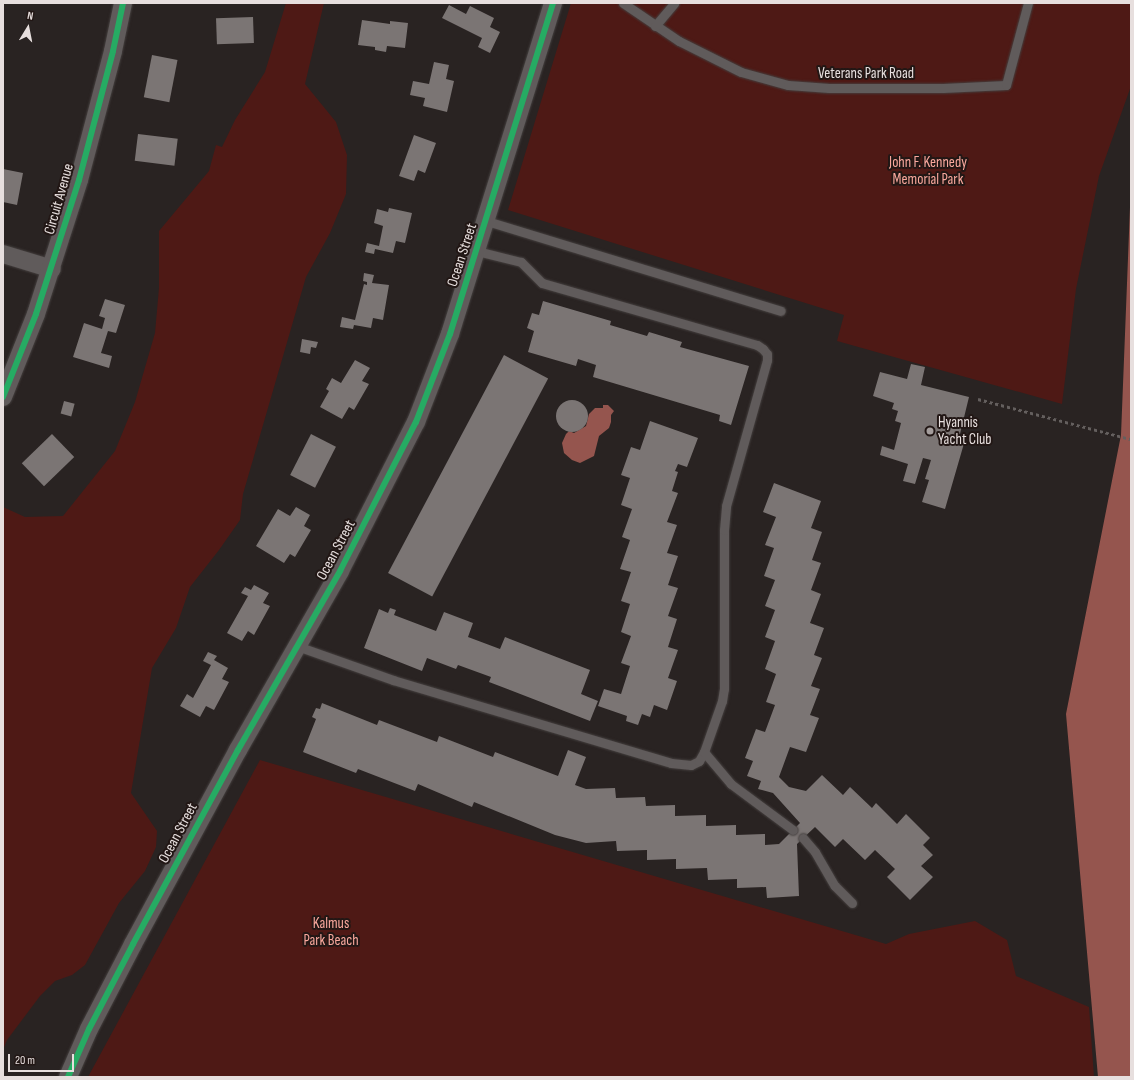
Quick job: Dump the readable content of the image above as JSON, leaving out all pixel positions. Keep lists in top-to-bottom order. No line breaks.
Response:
{"streets":{"street":["Circuit Avenue","Ocean Street"],"lane":["Veterans Park Road"]},"parks":["John F. Kennedy Memorial Park","Kalmus Park Beach"],"places":["Hyannis Yacht Club"],"scale_bar":"20 m","north":"top"}
